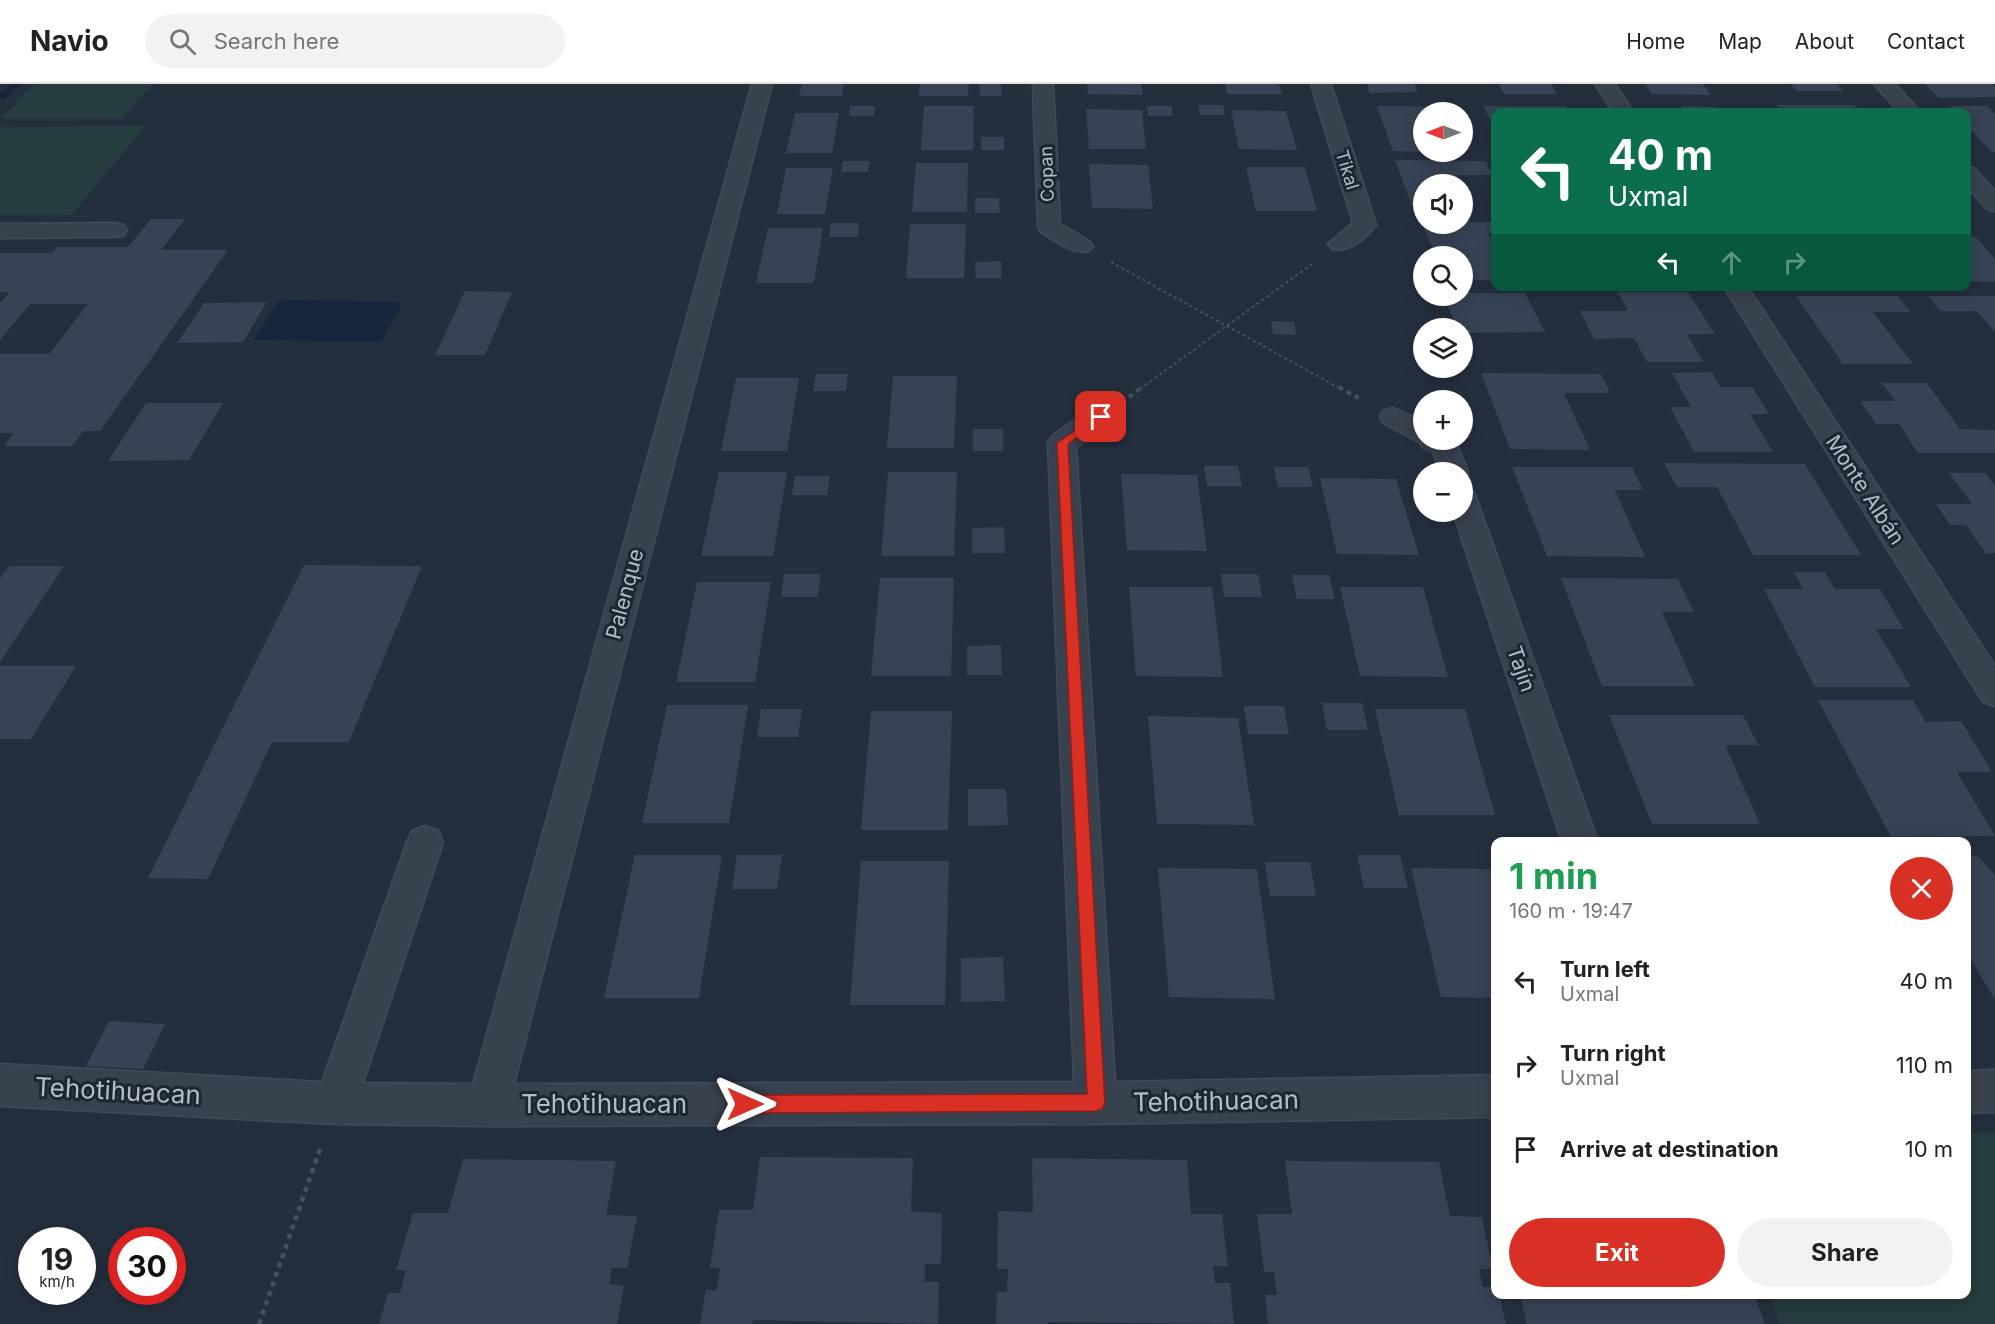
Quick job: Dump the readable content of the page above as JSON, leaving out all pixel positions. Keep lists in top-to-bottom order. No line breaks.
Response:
{"streets":{"street":["Tikal","Copan","Monte Albán","Palenque","Tajín","Tehotihuacan"]},"crossings":[["Palenque","Tehotihuacan"]],"north":"left","page":{"header":"Navio","search":"Search here","nav":["Home","Map","About","Contact"],"map_buttons":["+","−"],"turn":["40 m","Uxmal"],"heading":["1 min","160 m · 19:47"],"list":[{"name":"Turn left","note":"Uxmal","value":"40 m"},{"name":"Turn right","note":"Uxmal","value":"110 m"},{"name":"Arrive at destination","value":"10 m"}],"buttons":["Exit","Share"],"speed":"19 km/h","limit":"30"}}
